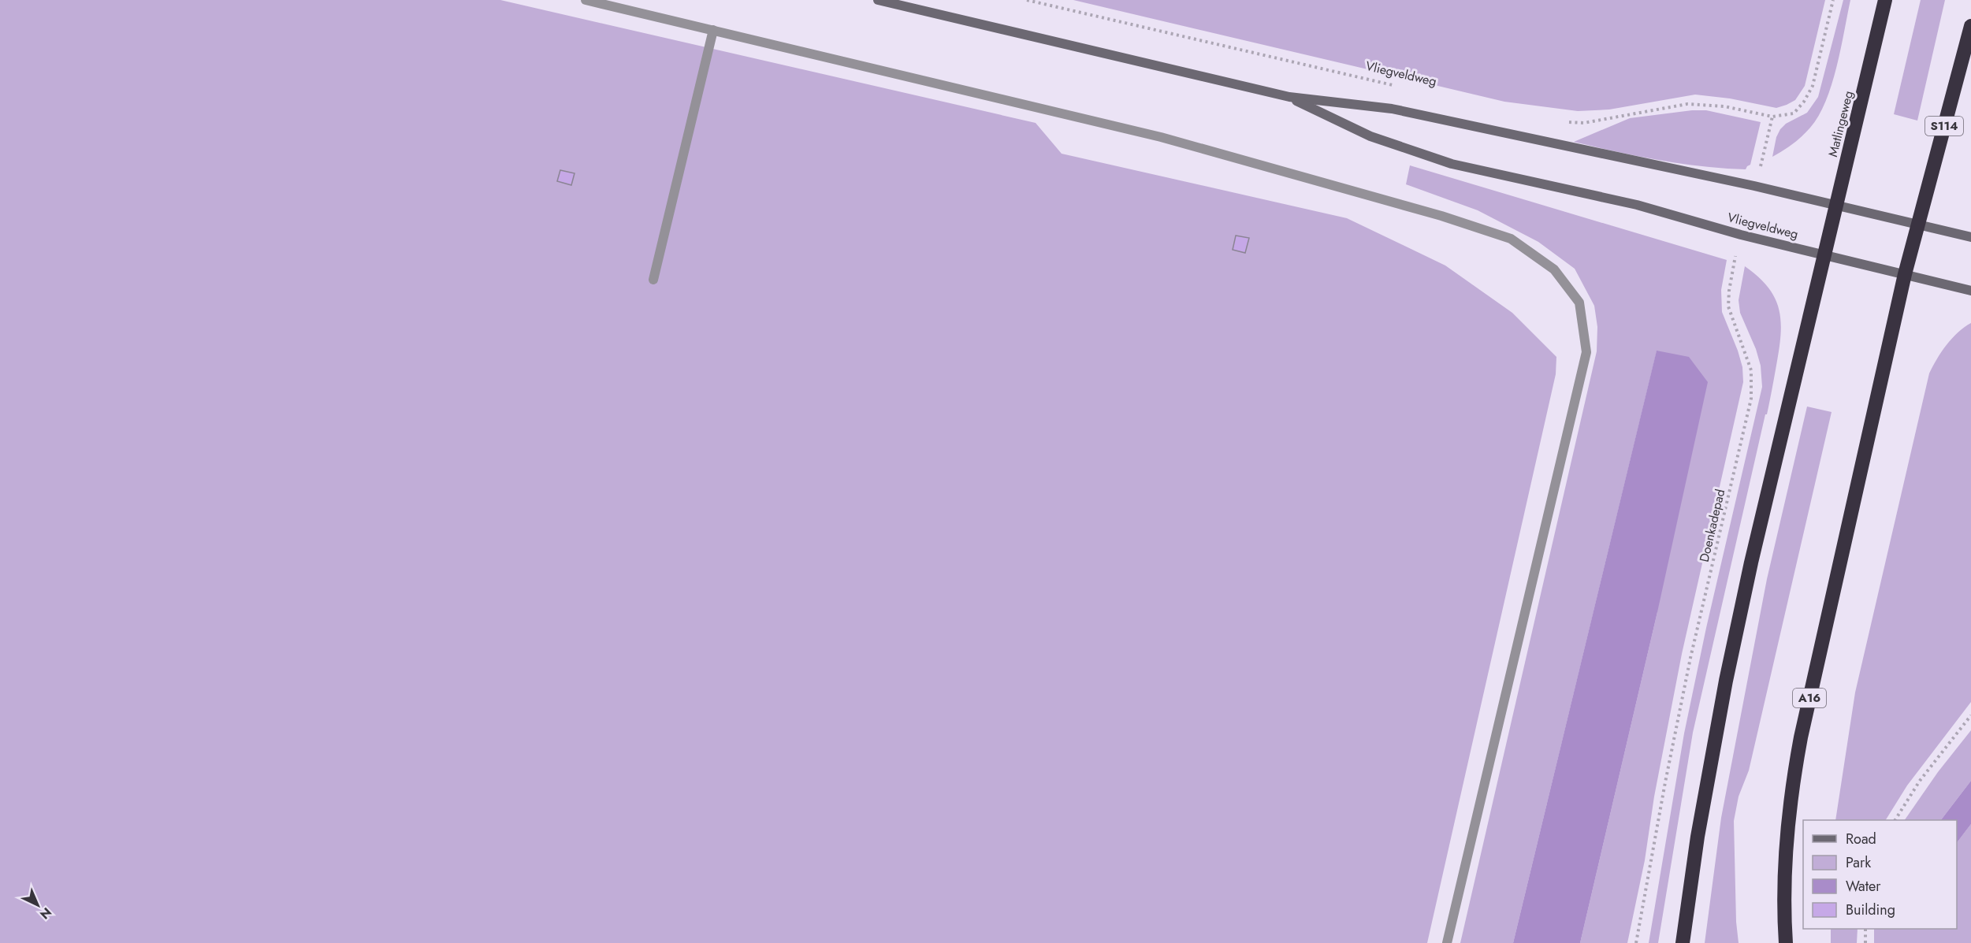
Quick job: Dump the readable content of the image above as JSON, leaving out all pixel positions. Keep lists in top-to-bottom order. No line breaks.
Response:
{"streets":{"highway":["Matlingeweg","S114","A16"],"main road":["Vliegveldweg"],"path":["Doenkadepad"]},"crossings":[["Vliegveldweg","Matlingeweg"],["Vliegveldweg","S114"],["Vliegveldweg","Doenkadepad"],["Vliegveldweg","A16"],["S114","A16"]],"legend":["Road","Park","Water","Building"],"north":"bottom right"}
